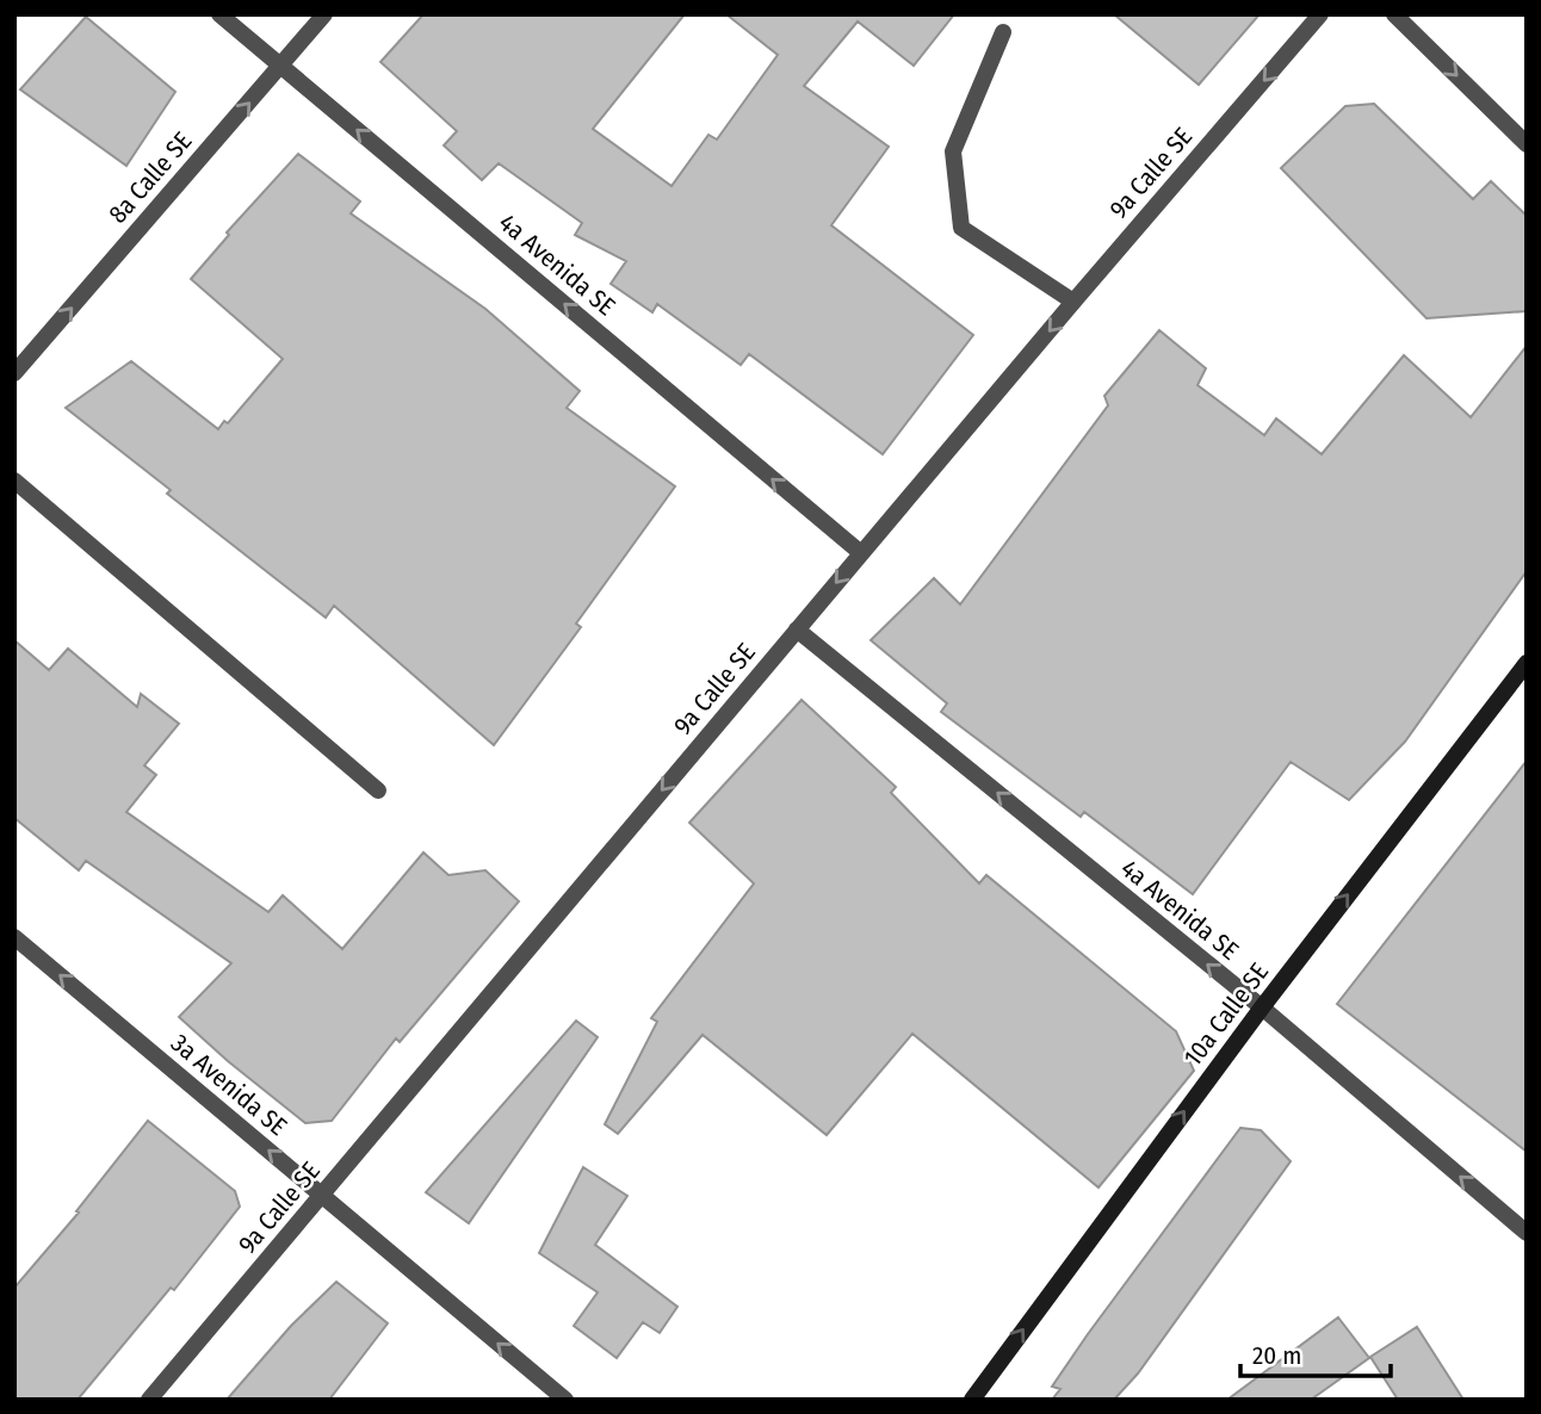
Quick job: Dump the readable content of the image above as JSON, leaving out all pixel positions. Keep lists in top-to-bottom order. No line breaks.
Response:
{"streets":{"street":["9a Calle SE","8a Calle SE","4a Avenida SE","10a Calle SE","3a Avenida SE"]},"crossings":[["9a Calle SE","4a Avenida SE"],["9a Calle SE","3a Avenida SE"],["8a Calle SE","4a Avenida SE"],["4a Avenida SE","10a Calle SE"]],"one_way":["9a Calle SE","8a Calle SE","4a Avenida SE","10a Calle SE","3a Avenida SE"],"scale_bar":"20 m"}
